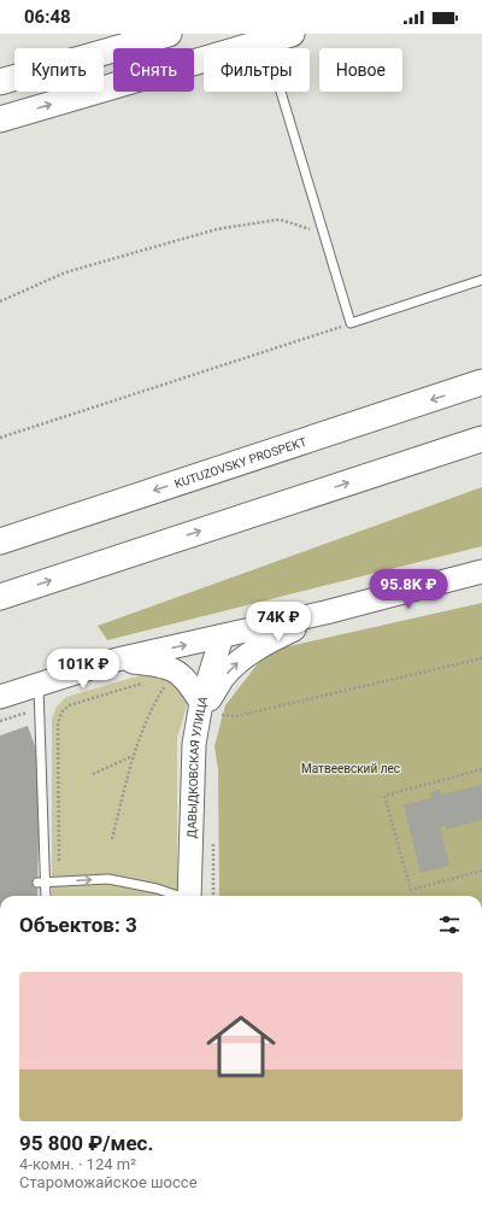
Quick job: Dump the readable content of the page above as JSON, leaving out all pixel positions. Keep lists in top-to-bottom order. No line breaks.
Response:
{"streets":{"main road":["KUTUZOVSKY PROSPEKT"],"street":["ДАВЫДКОВСКАЯ УЛИЦА"]},"parks":["Матвеевский лес"],"page":{"status":"06:48","chip":["Купить","Снять","Фильтры","Новое"],"price":["95.8K ₽","74K ₽","101K ₽"],"heading":"Объектов: 3","list":[{"name":"95 800 ₽/мес.","note":"4-комн. · 124 m² · Староможайское шоссе"}]}}
